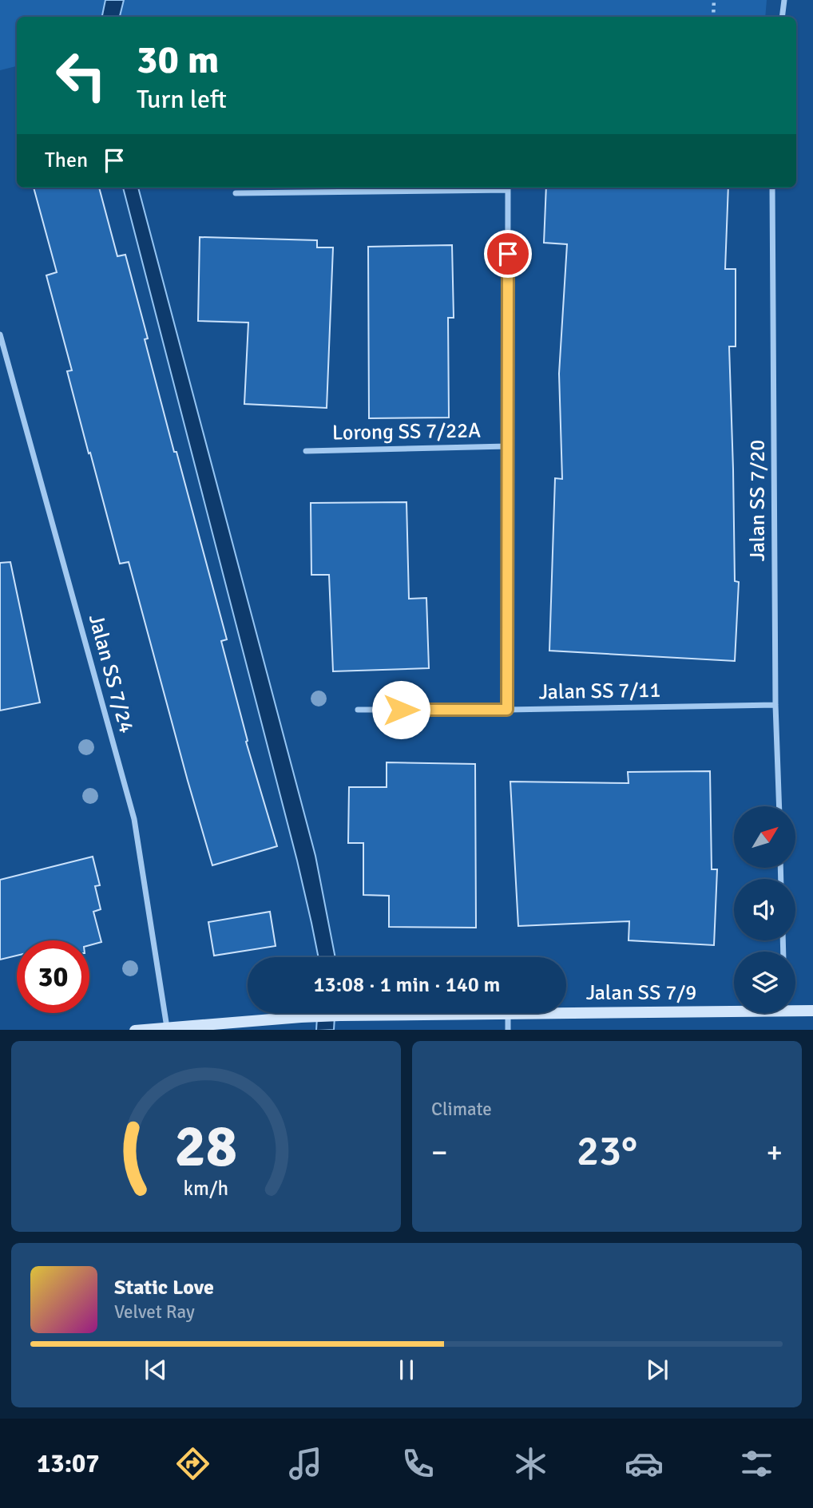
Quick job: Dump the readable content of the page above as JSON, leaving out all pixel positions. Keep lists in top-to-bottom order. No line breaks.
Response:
{"streets":{"street":["Lorong SS 7/22A","Jalan SS 7/20","Jalan SS 7/24","Jalan SS 7/11","Jalan SS 7/9"]},"crossings":[["Jalan SS 7/20","Jalan SS 7/11"],["Jalan SS 7/24","Jalan SS 7/9"]],"north":"top right","page":{"turn":["30 m","Turn left"],"then":"Then","limit":"30","trip":"13:08 · 1 min · 140 m","tile":"Climate","heat":["−","23°","+"],"song":["Static Love","Velvet Ray"],"tabs":"13:07","gauge":["28","km/h"]}}
